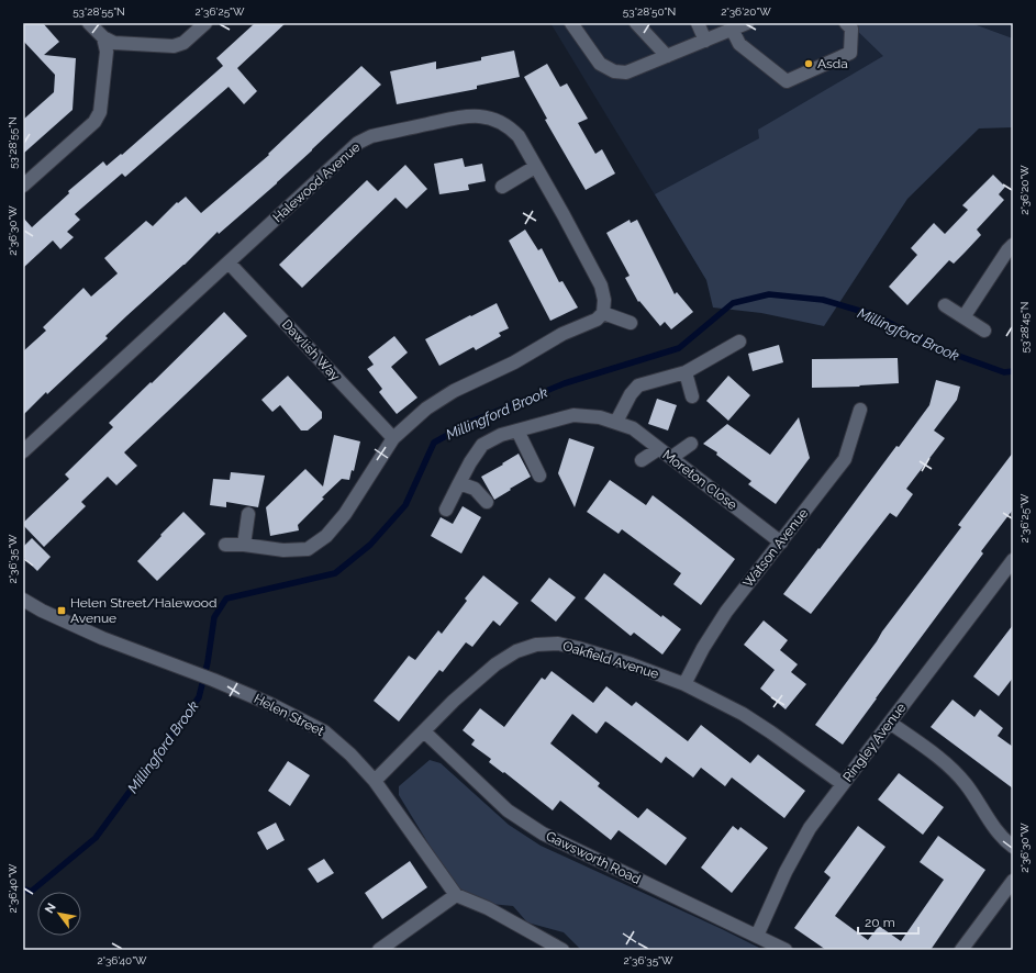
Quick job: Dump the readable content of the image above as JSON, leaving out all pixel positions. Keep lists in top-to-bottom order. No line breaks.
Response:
{"streets":{"street":["Halewood Avenue","Dawlish Way","Moreton Close","Watson Avenue","Oakfield Avenue","Helen Street","Ringley Avenue","Gawsworth Road"]},"crossings":[["Halewood Avenue","Dawlish Way"],["Moreton Close","Watson Avenue"],["Watson Avenue","Oakfield Avenue"],["Oakfield Avenue","Helen Street"],["Oakfield Avenue","Ringley Avenue"],["Oakfield Avenue","Gawsworth Road"],["Ringley Avenue","Gawsworth Road"]],"water":["Millingford Brook"],"places":{"other":["Asda"],"transit":["Helen Street/Halewood Avenue"]},"scale_bar":"20 m","north":"top left","coordinates":["53°28'55\"N","2°36'25\"W","53°28'50\"N","2°36'20\"W","2°36'30\"W","53°28'45\"N","2°36'35\"W","2°36'40\"W"]}
